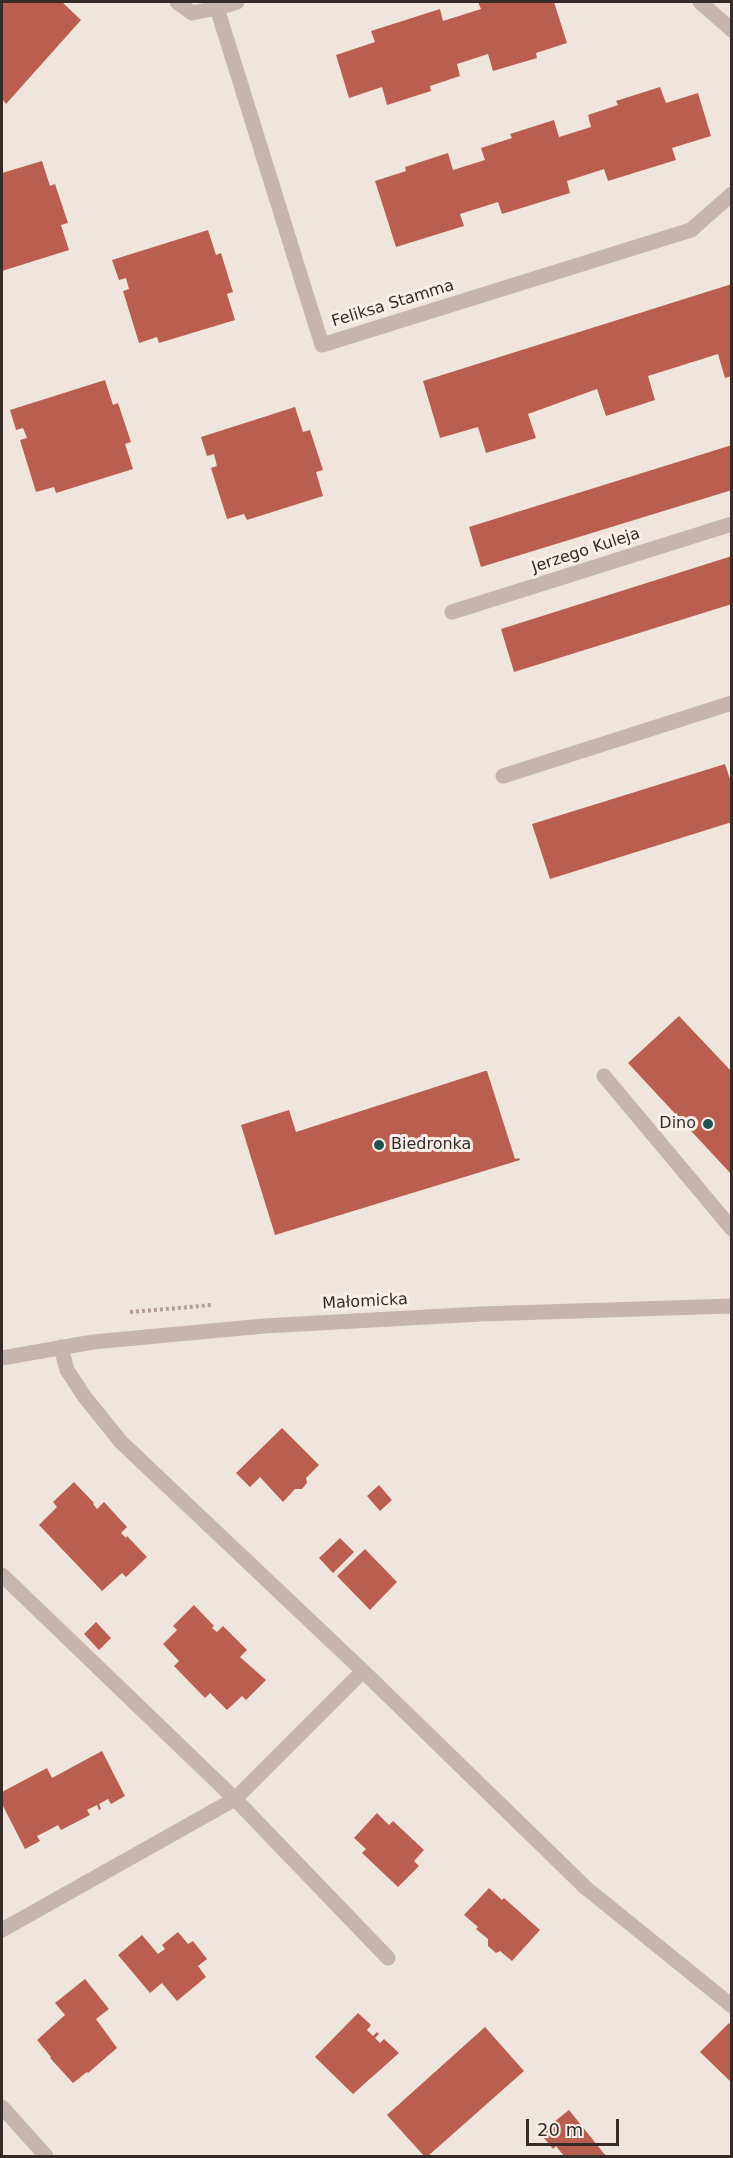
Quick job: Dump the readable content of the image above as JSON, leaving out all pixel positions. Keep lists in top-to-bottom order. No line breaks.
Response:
{"streets":{"street":["Feliksa Stamma","Jerzego Kuleja","Małomicka"]},"places":["Dino","Biedronka"],"scale_bar":"20 m"}
